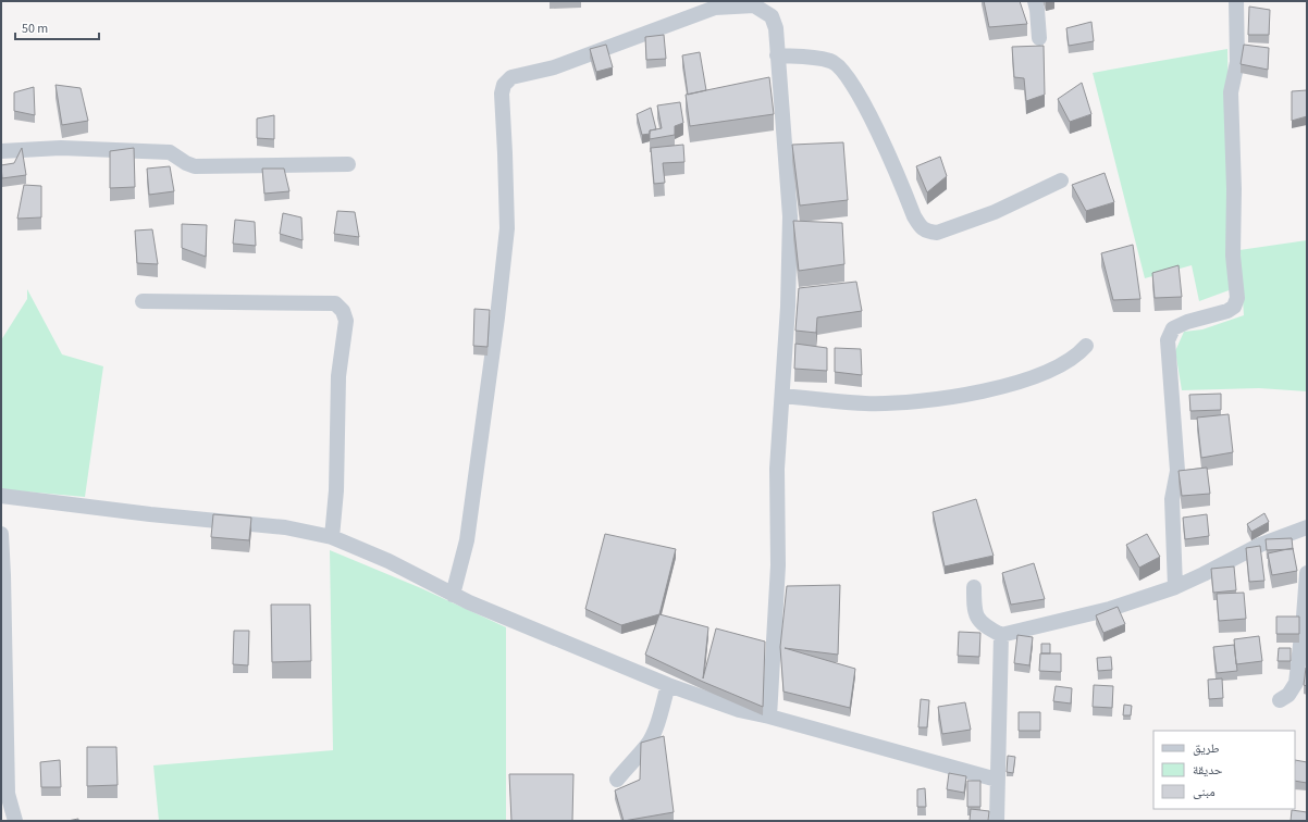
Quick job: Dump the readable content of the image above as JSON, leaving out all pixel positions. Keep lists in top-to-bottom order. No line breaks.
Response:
{"legend":["طريق","حديقة","مبنى"],"scale_bar":"50 m"}
